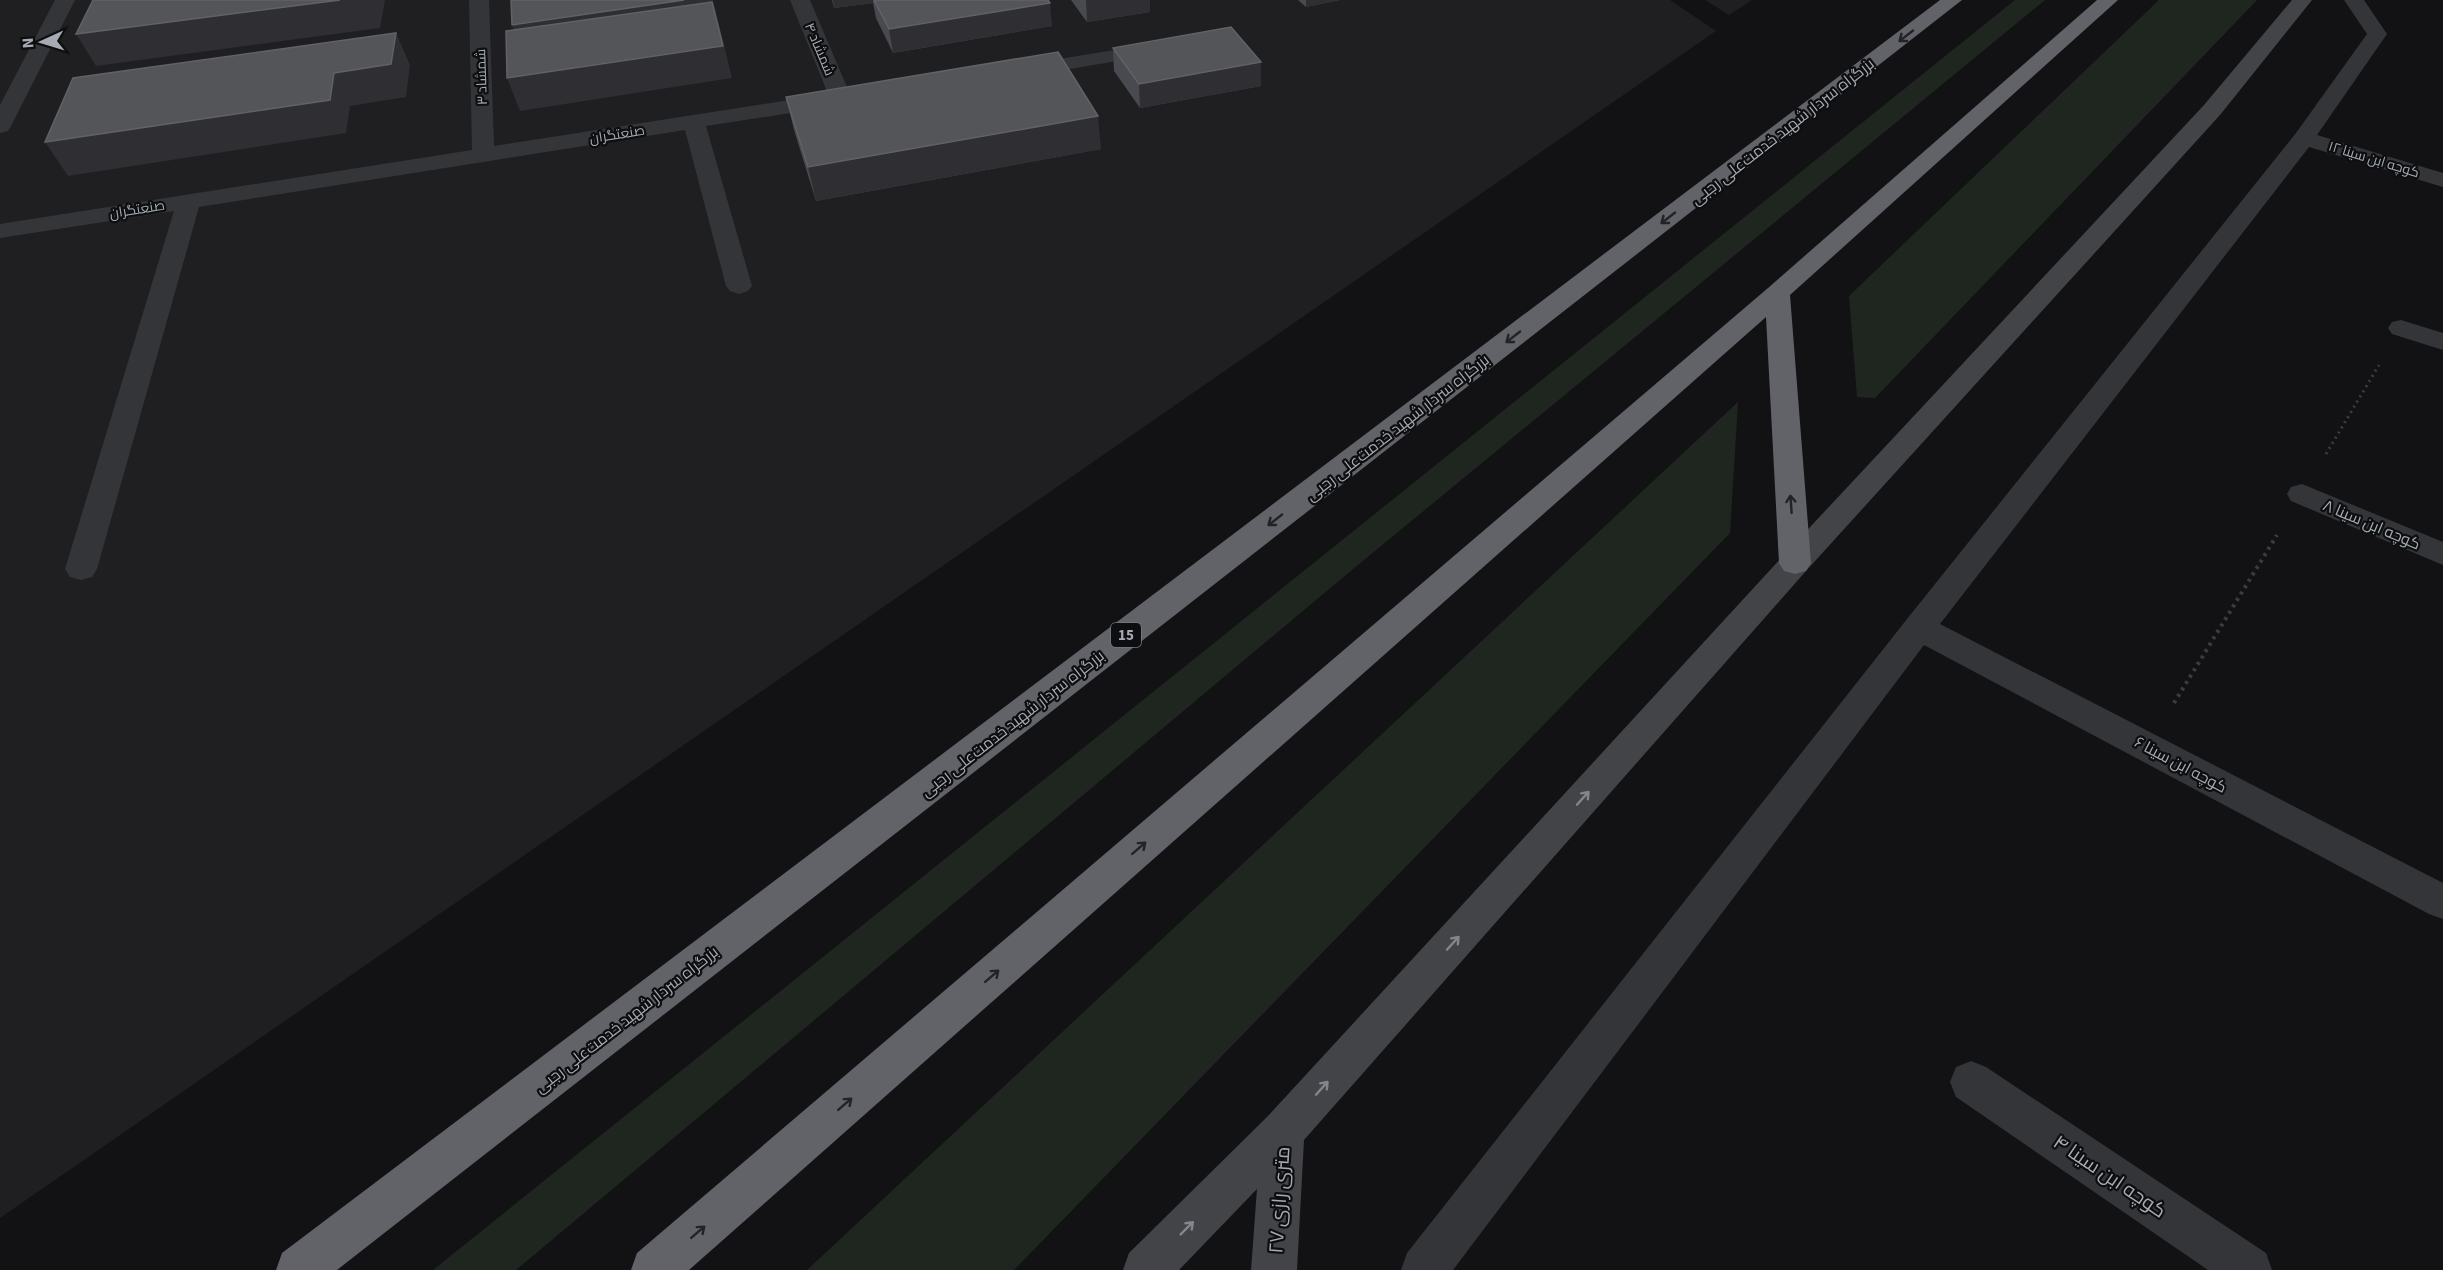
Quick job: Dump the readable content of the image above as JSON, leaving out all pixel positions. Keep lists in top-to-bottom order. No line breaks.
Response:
{"streets":{"highway":["بزرگراه سردار شهید خدمت‌علی رجبی","15"],"street":["شمشاد ۴","شمشاد ۳","صنعتگران","کوچه ابن سینا ۱۲","کوچه ابن سینا ۸","کوچه ابن سینا ۶","کوچه ابن سینا ۴","۲۷ متری رازی"]},"crossings":[["شمشاد ۴","صنعتگران"],["شمشاد ۳","صنعتگران"]],"north":"left"}
